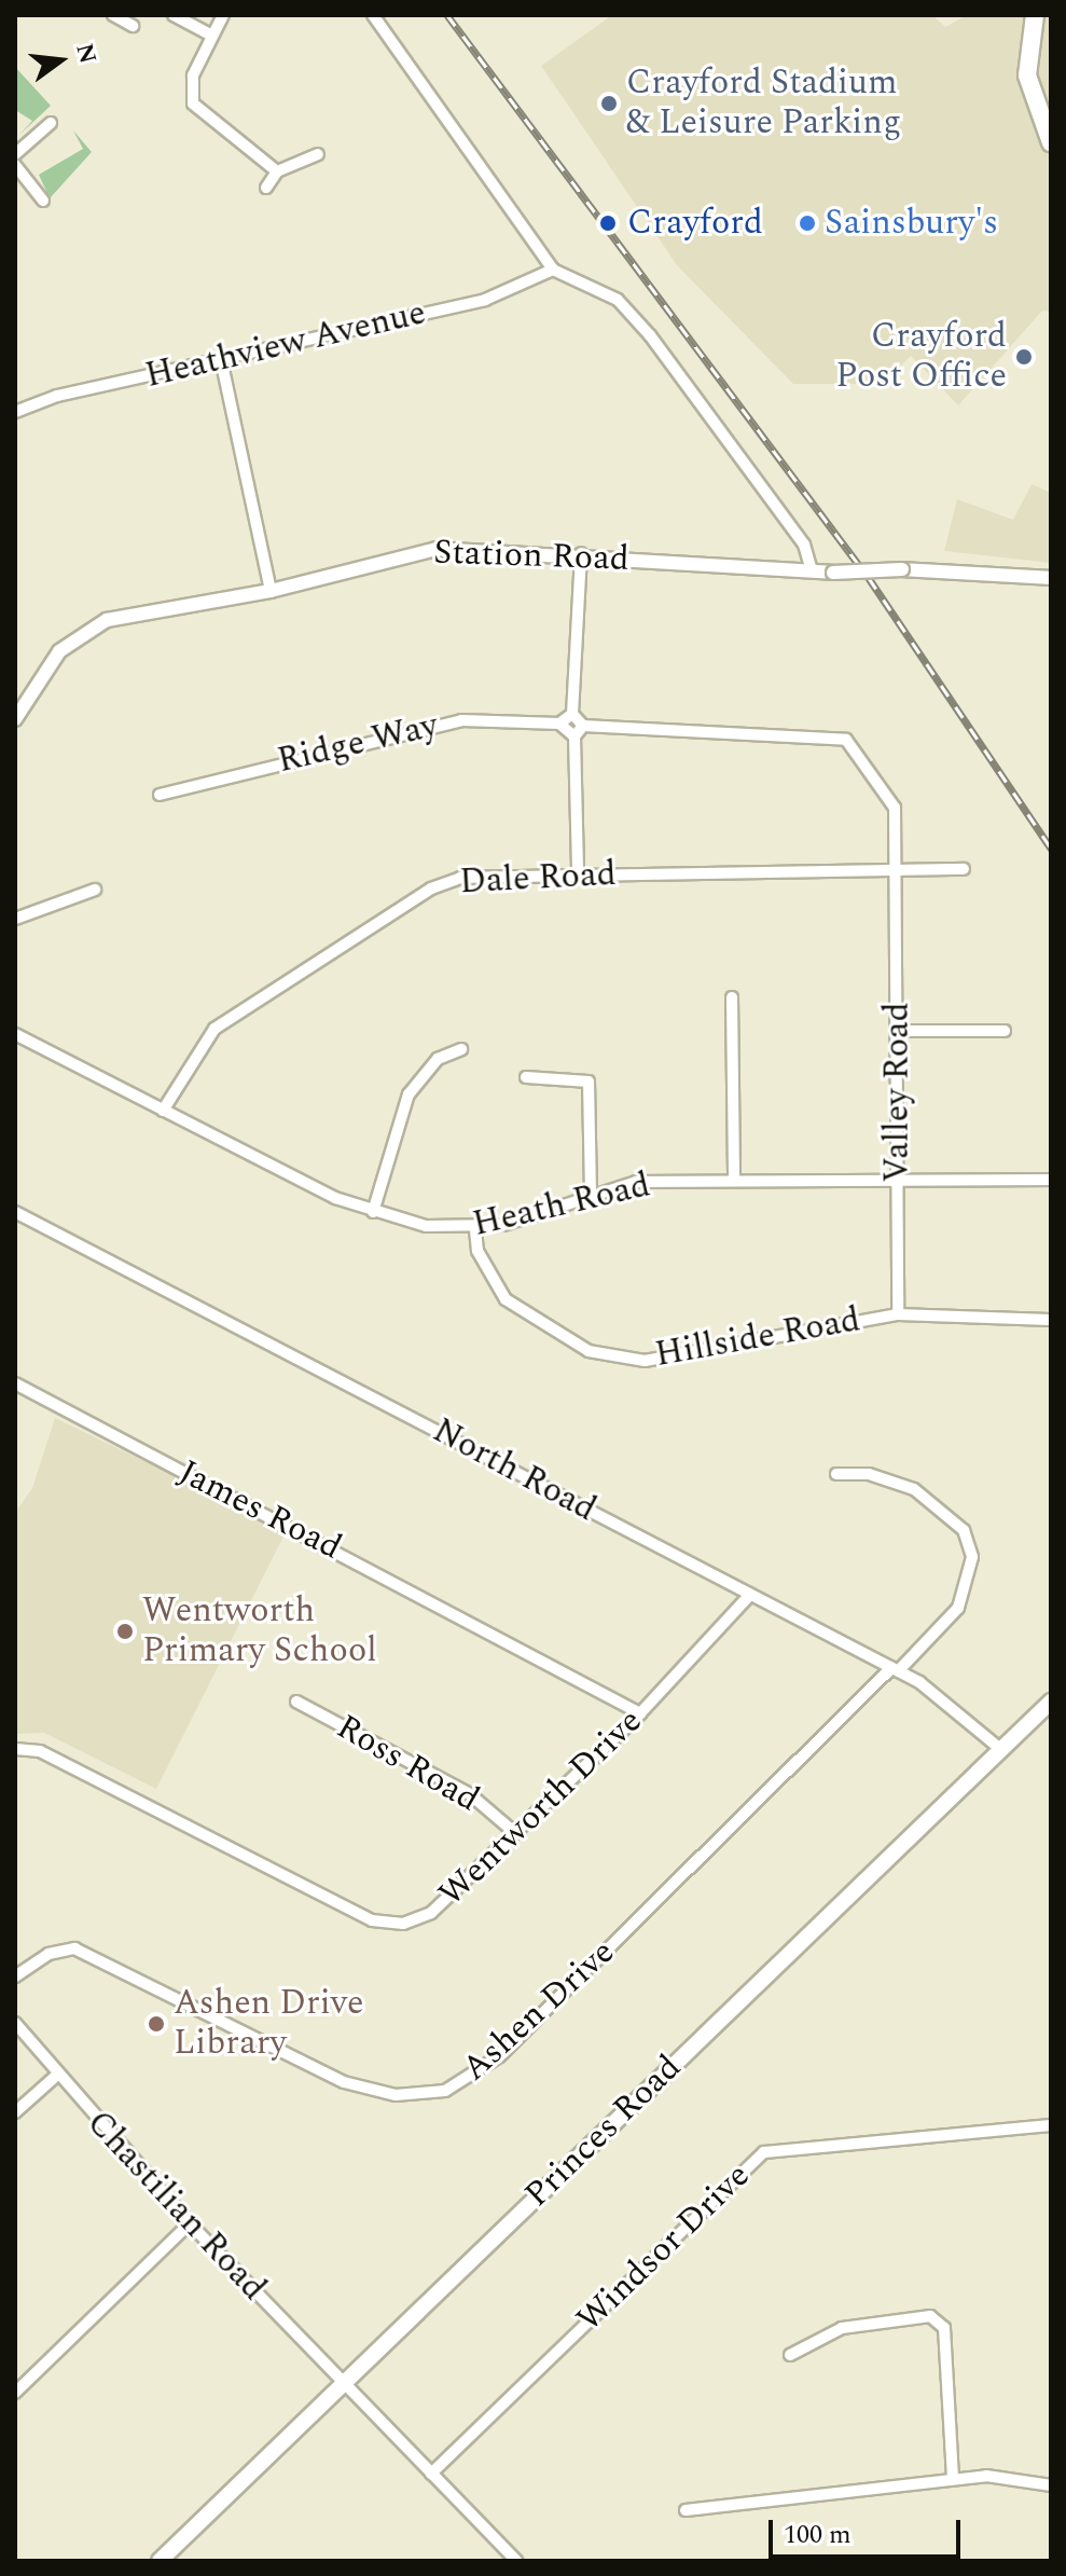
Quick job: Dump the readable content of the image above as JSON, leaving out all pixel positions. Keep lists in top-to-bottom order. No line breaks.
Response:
{"streets":{"main road":["Princes Road"],"street":["Heathview Avenue","Station Road","Ridge Way","Dale Road","Valley Road","Heath Road","Hillside Road","North Road","James Road","Ross Road","Wentworth Drive","Ashen Drive","Chastilian Road","Windsor Drive"]},"crossings":[["Dale Road","Valley Road"],["Dale Road","Heath Road"],["Valley Road","Heath Road"],["Valley Road","Hillside Road"],["Heath Road","Hillside Road"],["North Road","Wentworth Drive"],["North Road","Ashen Drive"],["North Road","Princes Road"],["James Road","Wentworth Drive"],["Ross Road","Wentworth Drive"],["Princes Road","Chastilian Road"],["Chastilian Road","Windsor Drive"]],"places":["Crayford Stadium & Leisure Parking","Crayford","Sainsbury's","Crayford Post Office","Wentworth Primary School","Ashen Drive Library"],"scale_bar":"100 m","north":"right"}
